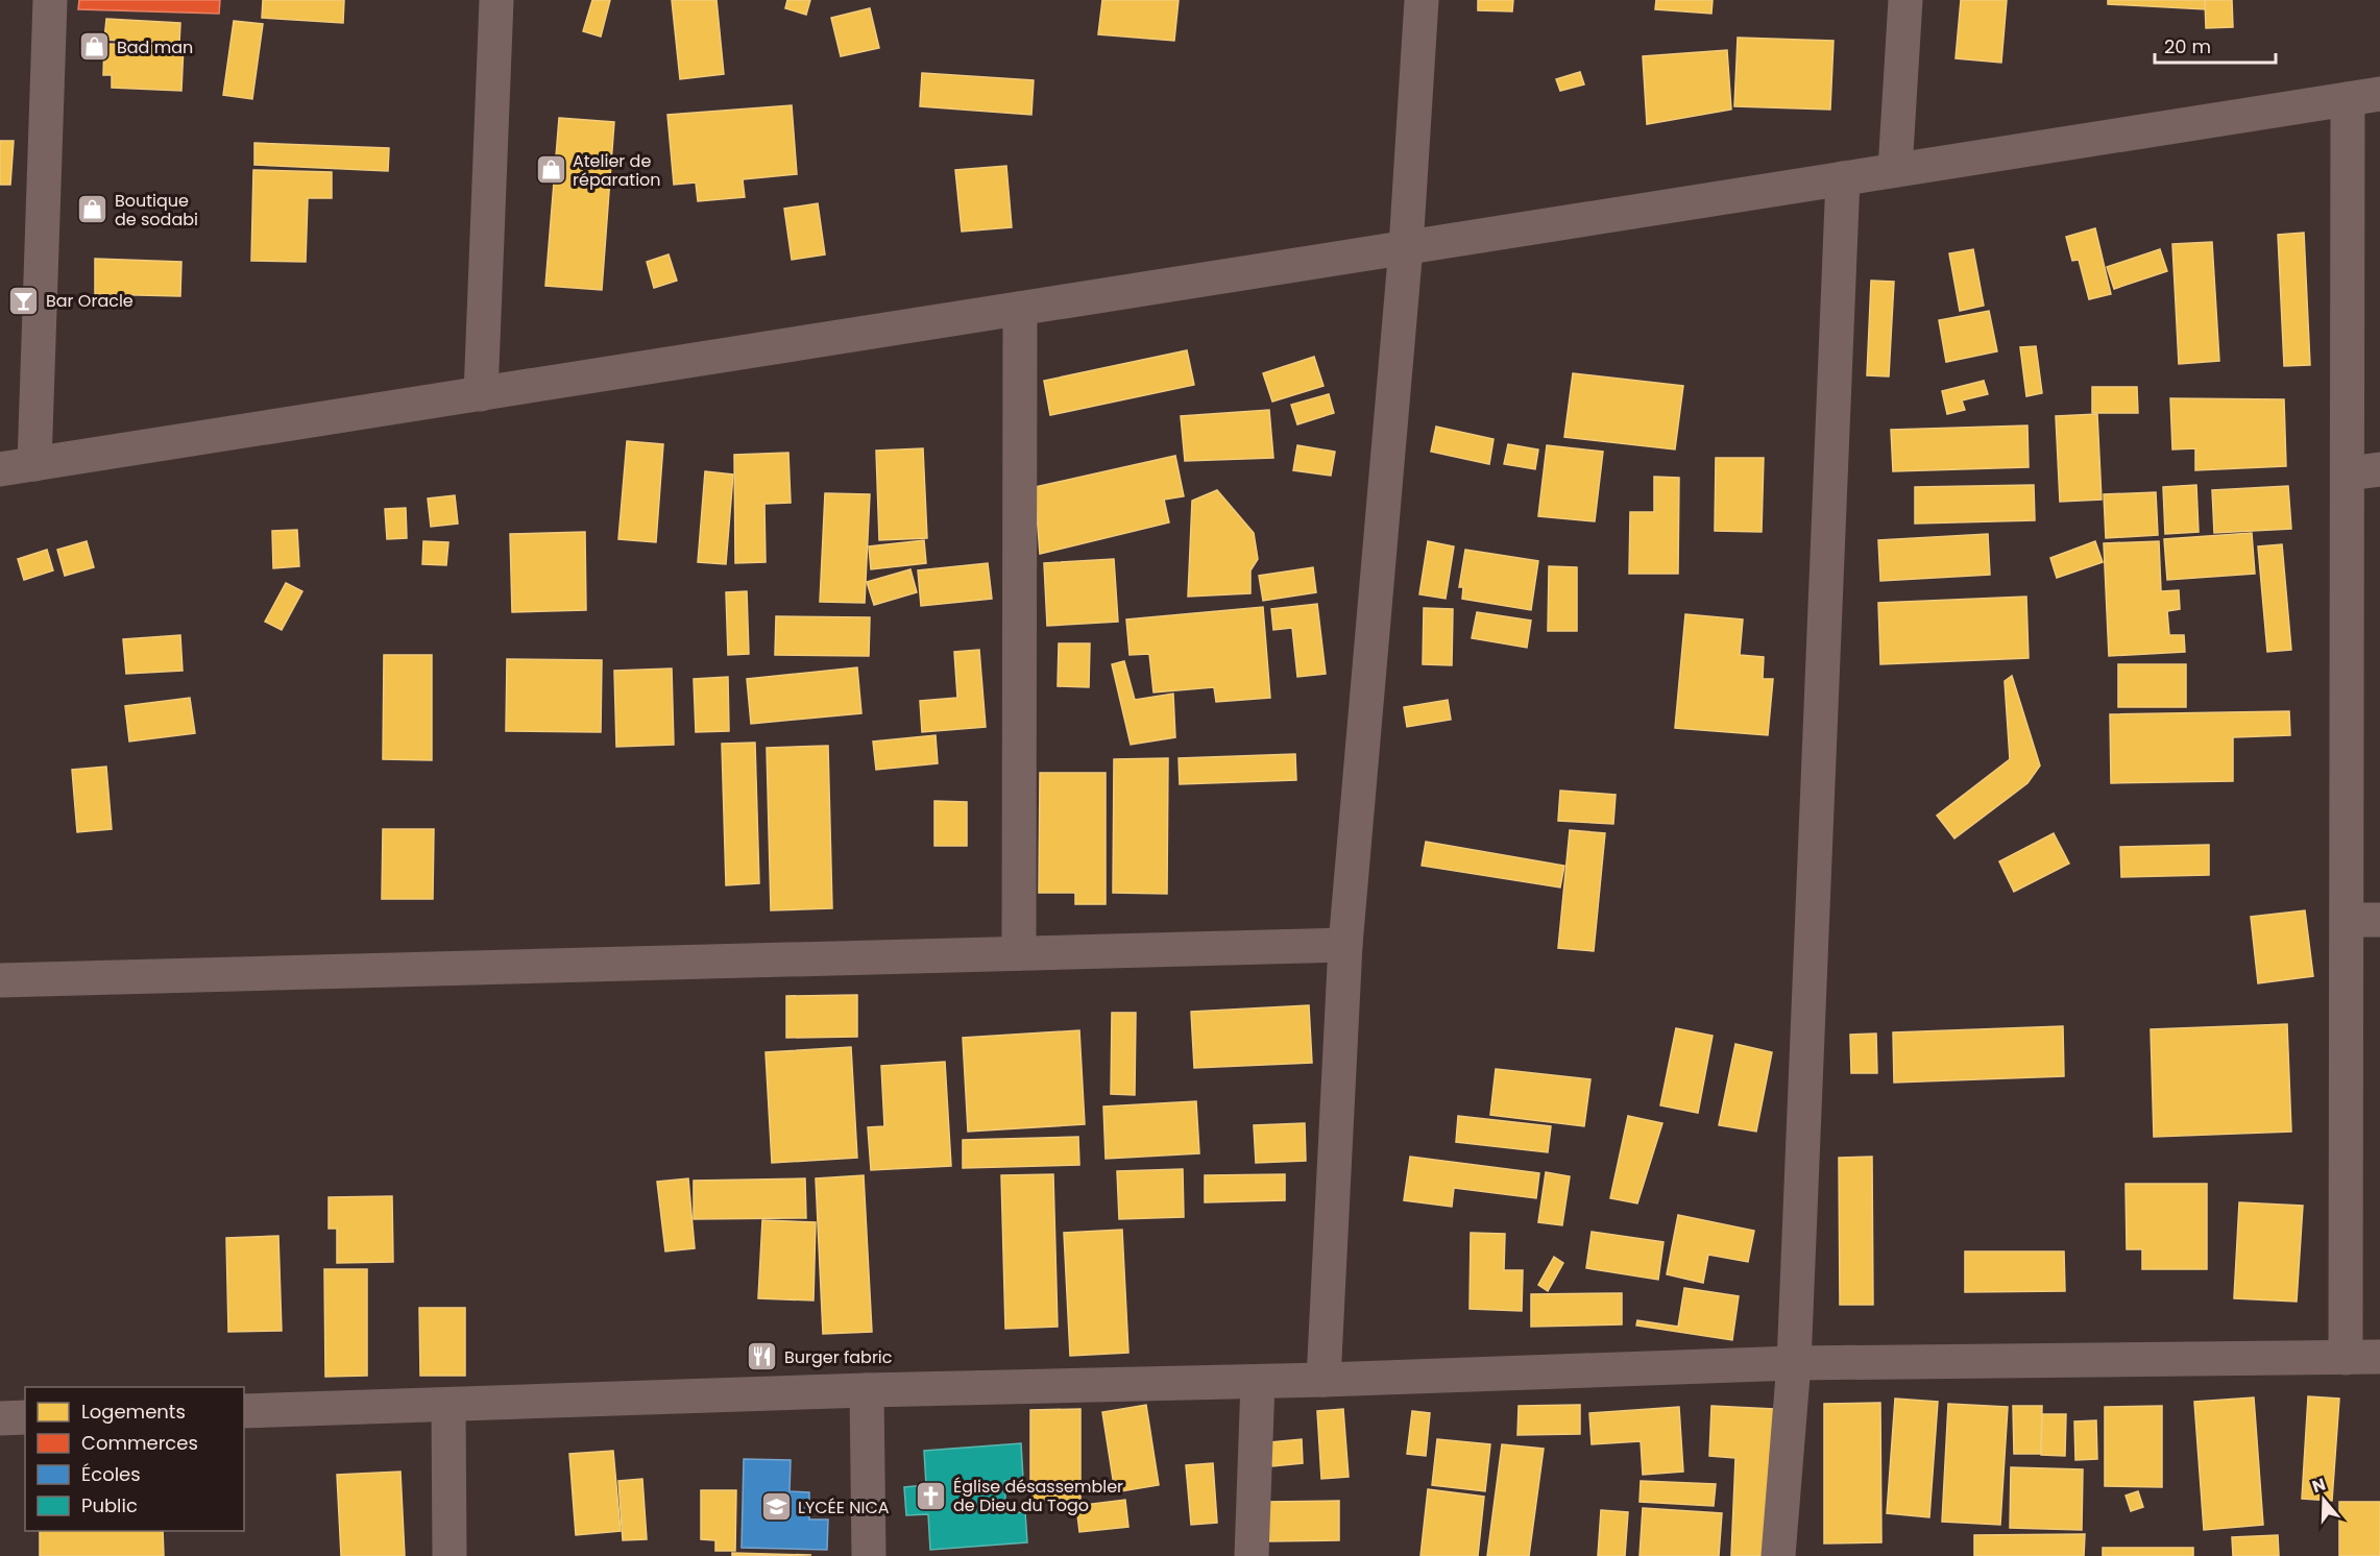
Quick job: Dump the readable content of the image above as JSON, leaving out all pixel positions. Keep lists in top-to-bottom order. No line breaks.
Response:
{"places":{"shop":["Bad man","Atelier de réparation","Boutique de sodabi"],"bar":["Bar Oracle"],"restaurant":["Burger fabric"],"church":["Église désassembler de Dieu du Togo"],"school or university":["LYCÉE NICA"]},"legend":["Logements","Commerces","Écoles","Public"],"scale_bar":"20 m","north":"top"}
